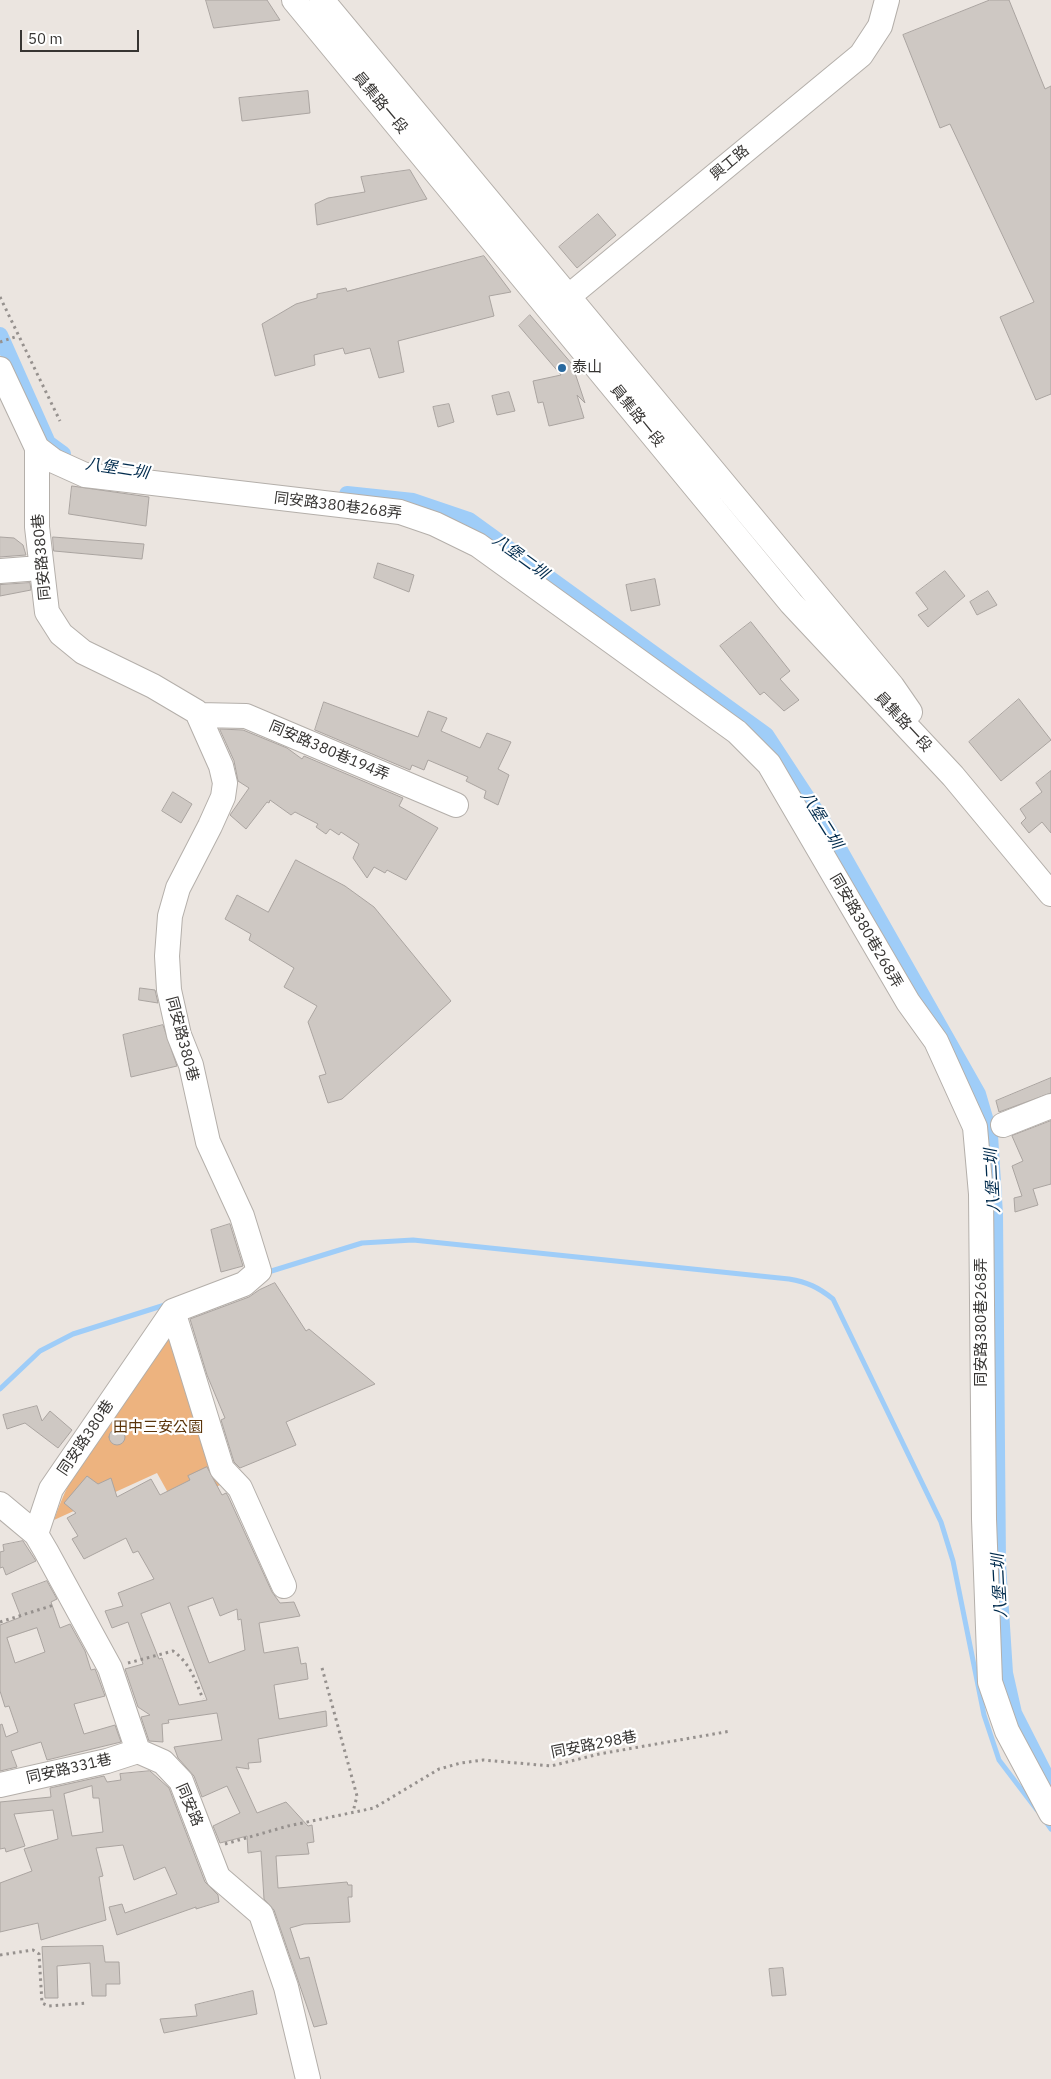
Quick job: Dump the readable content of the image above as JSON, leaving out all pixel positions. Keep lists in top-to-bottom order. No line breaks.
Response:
{"streets":{"street":["員集路一段","興工路","同安路380巷268弄","同安路380巷","同安路380巷194弄","同安路331巷","同安路"],"path":["同安路298巷"]},"crossings":[["員集路一段","興工路"],["同安路380巷268弄","同安路380巷"],["同安路380巷","同安路380巷194弄"],["同安路298巷","同安路"],["同安路331巷","同安路"]],"water":["八堡二圳"],"parks":["田中三安公園"],"places":["泰山"],"scale_bar":"50 m"}
